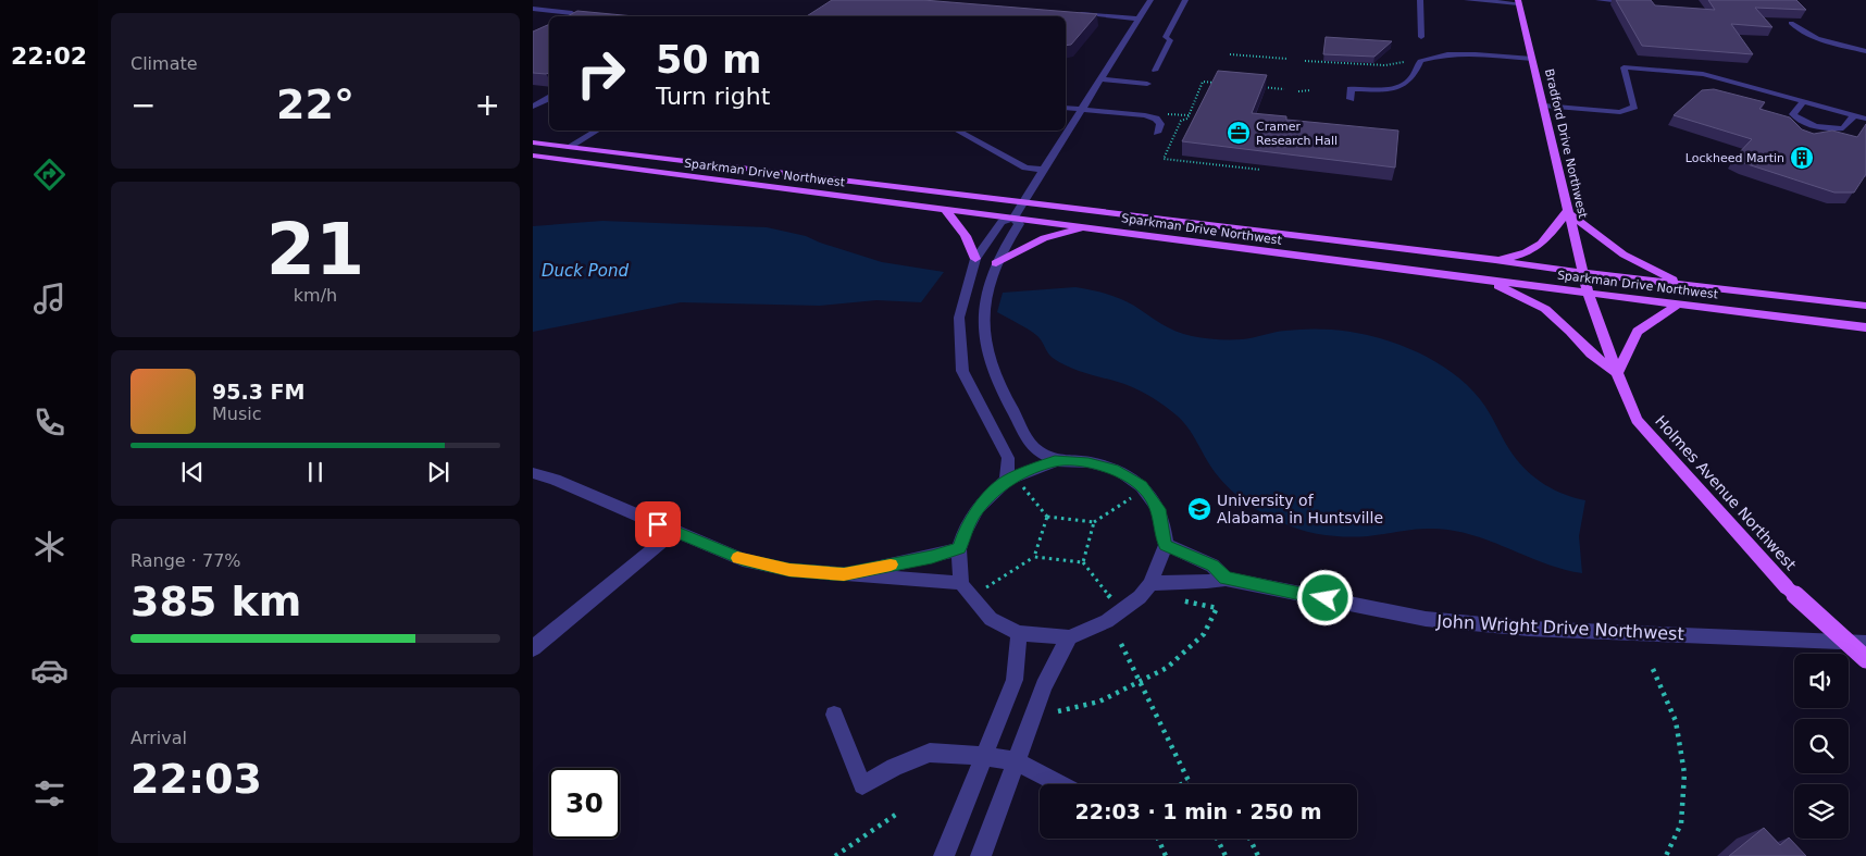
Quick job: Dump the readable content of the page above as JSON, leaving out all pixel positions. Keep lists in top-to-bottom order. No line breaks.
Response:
{"streets":{"main road":["Bradford Drive Northwest","Sparkman Drive Northwest","Holmes Avenue Northwest"],"street":["John Wright Drive Northwest"]},"crossings":[["Bradford Drive Northwest","Sparkman Drive Northwest"],["Bradford Drive Northwest","Holmes Avenue Northwest"],["Sparkman Drive Northwest","Holmes Avenue Northwest"]],"water":["Duck Pond"],"places":{"office":["Cramer Research Hall"],"building":["Lockheed Martin"],"school or university":["University of Alabama in Huntsville"]},"page":{"tabs":"22:02","tile":["Climate",["21","km/h"],["Range · 77%","385 km"],["Arrival","22:03"]],"turn":["50 m","Turn right"],"heat":["−","22°","+"],"song":["95.3 FM","Music"],"limit":"30","trip":"22:03 · 1 min · 250 m"}}
